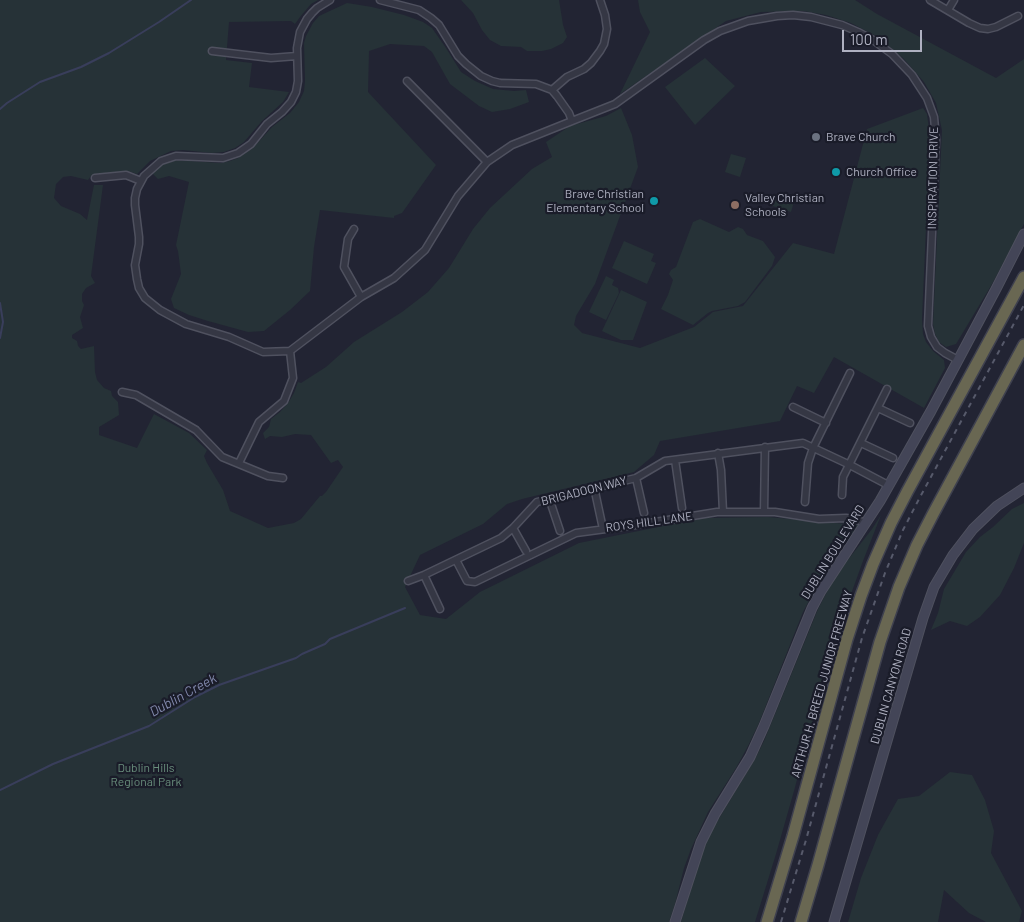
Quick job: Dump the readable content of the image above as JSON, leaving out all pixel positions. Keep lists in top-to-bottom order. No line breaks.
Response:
{"streets":{"highway":["ARTHUR H. BREED JUNIOR FREEWAY"],"street":["INSPIRATION DRIVE","BRIGADOON WAY","ROYS HILL LANE","DUBLIN BOULEVARD","DUBLIN CANYON ROAD"]},"crossings":[["INSPIRATION DRIVE","DUBLIN BOULEVARD"],["BRIGADOON WAY","ROYS HILL LANE"],["BRIGADOON WAY","DUBLIN BOULEVARD"],["ROYS HILL LANE","DUBLIN BOULEVARD"]],"water":["Dublin Creek"],"parks":["Dublin Hills Regional Park"],"places":["Brave Church","Church Office","Brave Christian Elementary School","Valley Christian Schools"],"scale_bar":"100 m"}
